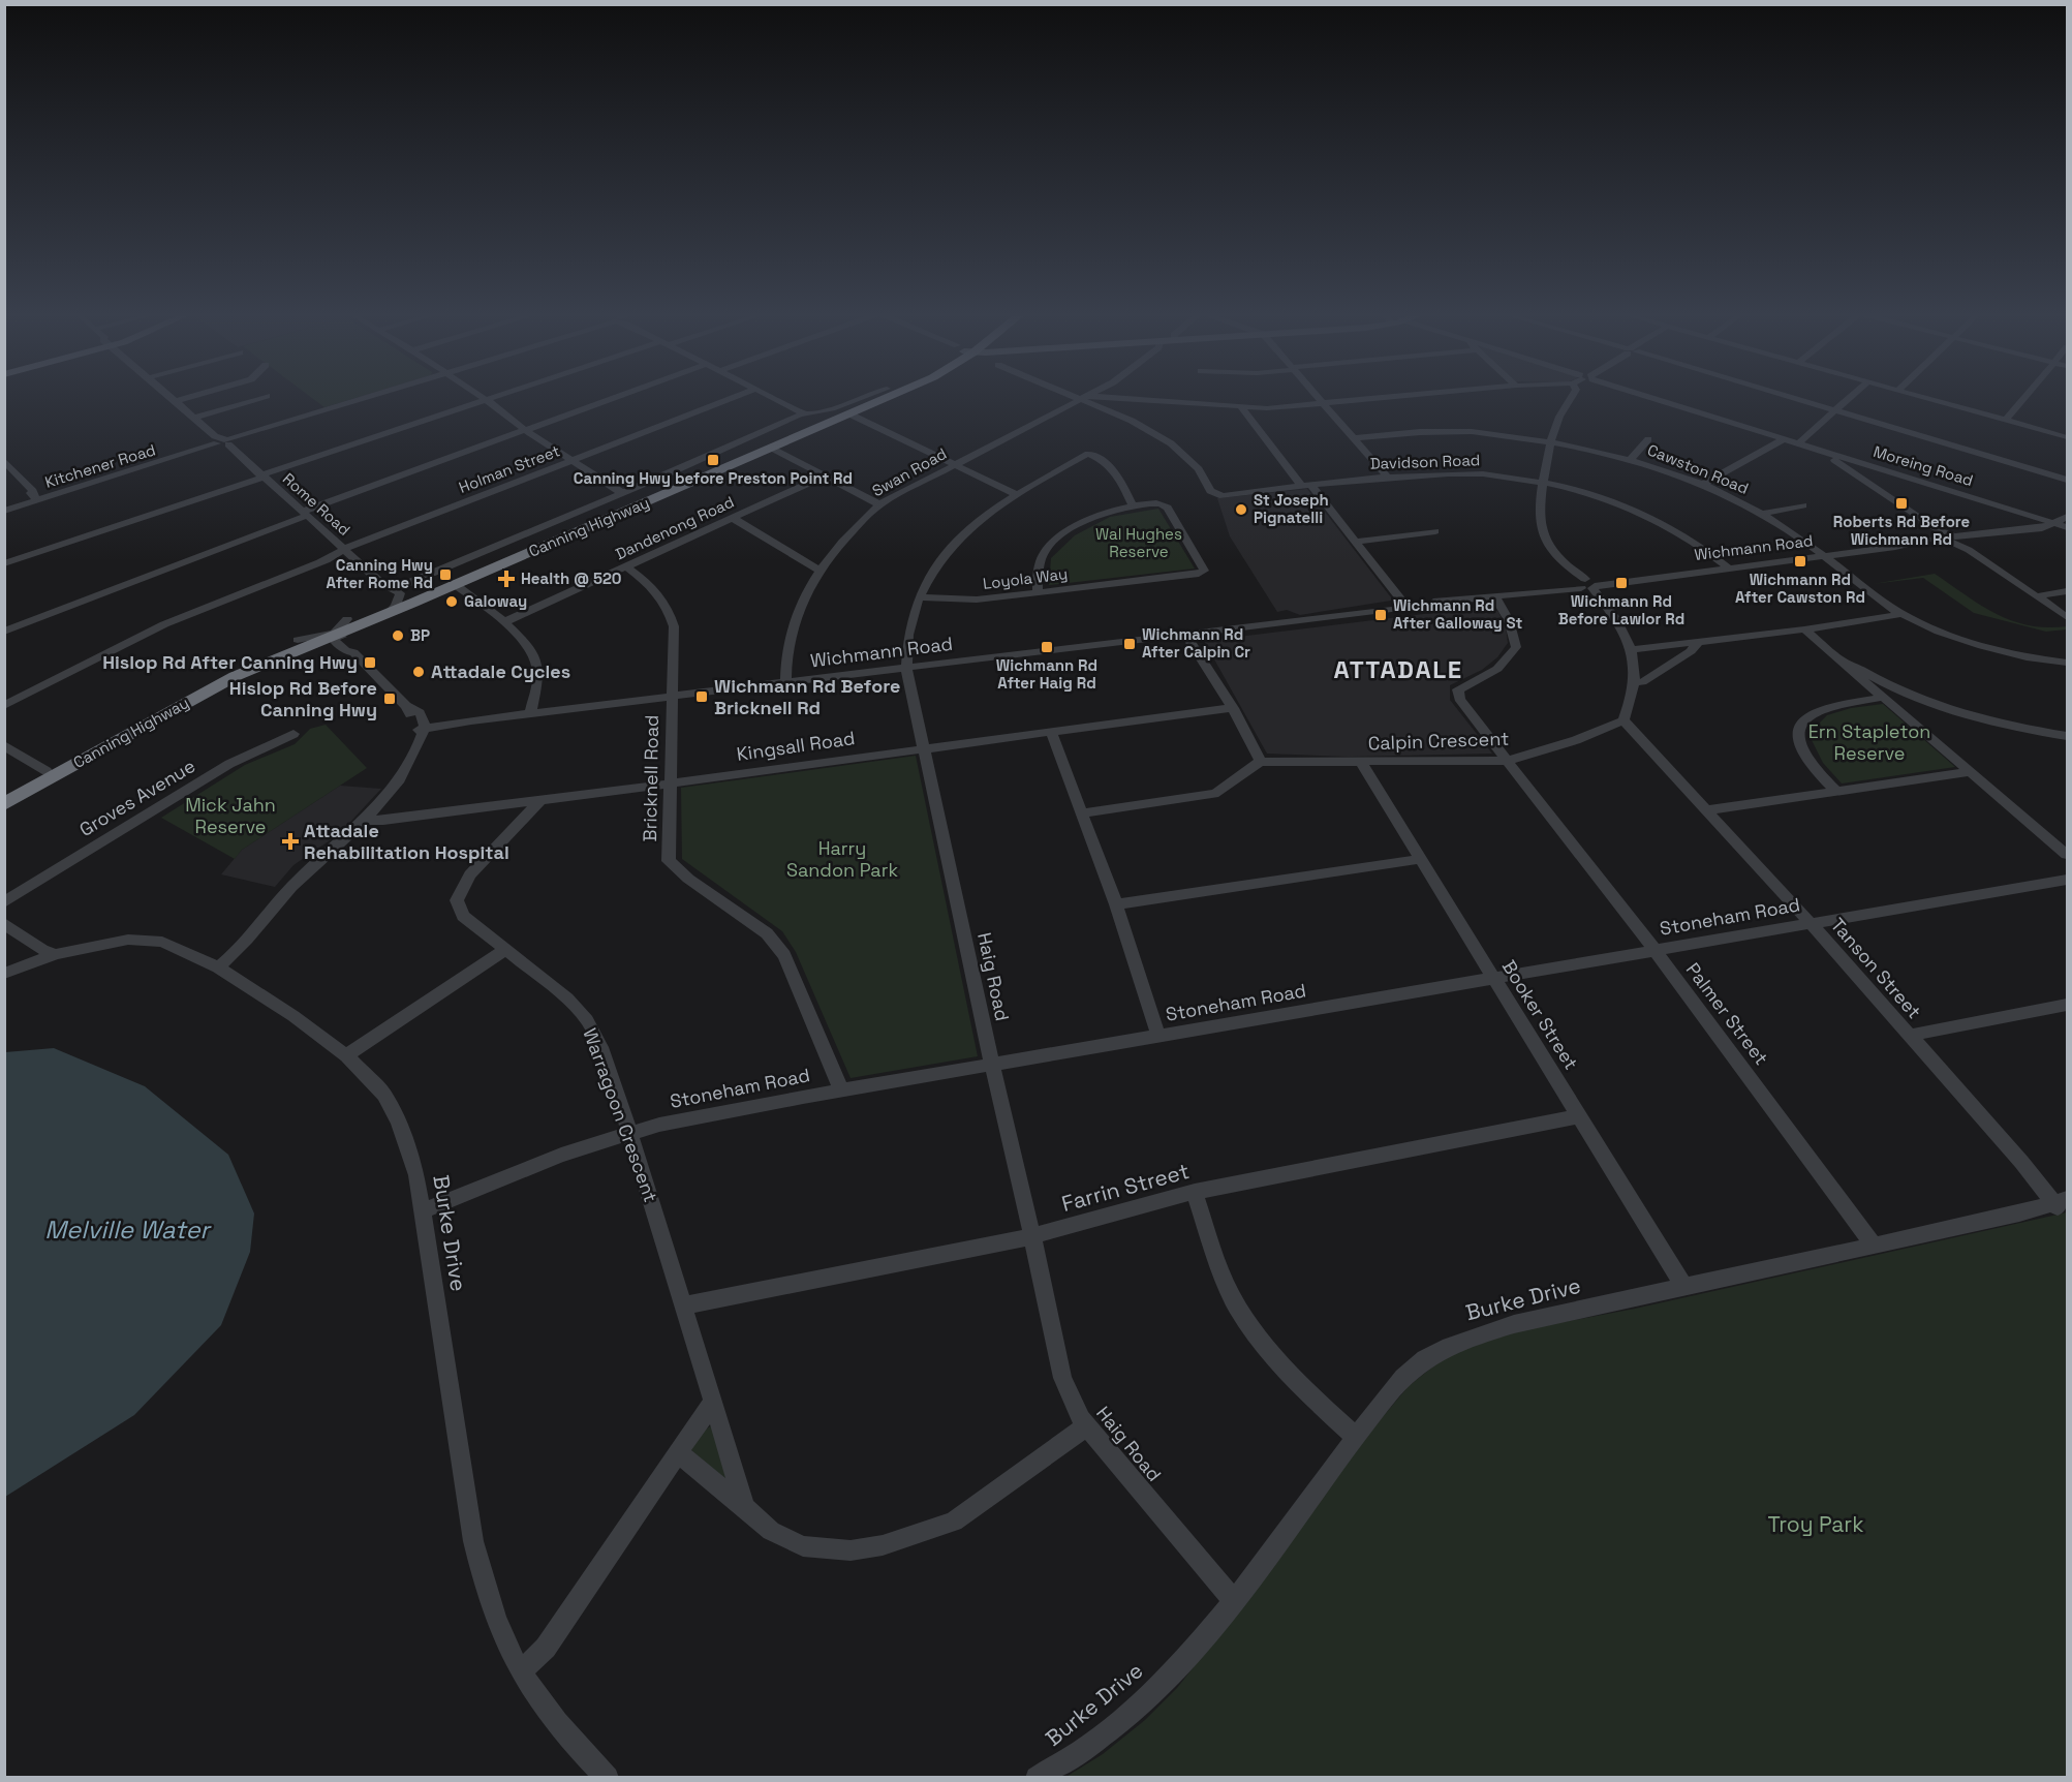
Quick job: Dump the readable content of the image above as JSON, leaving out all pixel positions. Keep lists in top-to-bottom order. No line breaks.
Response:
{"streets":{"highway":["Canning Highway"],"street":["Davidson Road","Kitchener Road","Moreing Road","Holman Street","Cawston Road","Swan Road","Rome Road","Dandenong Road","Wichmann Road","Loyola Way","Calpin Crescent","Kingsall Road","Bricknell Road","Groves Avenue","Stoneham Road","Tanson Street","Haig Road","Palmer Street","Booker Street","Warragoon Crescent","Farrin Street","Burke Drive"]},"crossings":[["Davidson Road","Swan Road"],["Davidson Road","Wichmann Road"],["Kitchener Road","Rome Road"],["Moreing Road","Wichmann Road"],["Holman Street","Rome Road"],["Cawston Road","Wichmann Road"],["Swan Road","Wichmann Road"],["Rome Road","Canning Highway"],["Dandenong Road","Bricknell Road"],["Wichmann Road","Bricknell Road"],["Wichmann Road","Haig Road"],["Wichmann Road","Palmer Street"],["Loyola Way","Haig Road"],["Calpin Crescent","Tanson Street"],["Calpin Crescent","Palmer Street"],["Calpin Crescent","Booker Street"],["Kingsall Road","Bricknell Road"],["Kingsall Road","Haig Road"],["Kingsall Road","Warragoon Crescent"],["Bricknell Road","Stoneham Road"],["Stoneham Road","Tanson Street"],["Stoneham Road","Haig Road"],["Stoneham Road","Palmer Street"],["Stoneham Road","Booker Street"],["Stoneham Road","Warragoon Crescent"],["Stoneham Road","Burke Drive"],["Tanson Street","Burke Drive"],["Haig Road","Farrin Street"],["Haig Road","Burke Drive"],["Palmer Street","Burke Drive"],["Booker Street","Farrin Street"],["Booker Street","Burke Drive"],["Warragoon Crescent","Farrin Street"]],"districts":["ATTADALE"],"water":["Melville Water"],"parks":["Wal Hughes Reserve","Ern Stapleton Reserve","Mick Jahn Reserve","Harry Sandon Park","Troy Park"],"places":{"transit":["Canning Hwy before Preston Point Rd","Roberts Rd Before Wichmann Rd","Wichmann Rd After Cawston Rd","Canning Hwy After Rome Rd","Wichmann Rd Before Lawlor Rd","Wichmann Rd After Galloway St","Wichmann Rd After Calpin Cr","Wichmann Rd After Haig Rd","Hislop Rd After Canning Hwy","Wichmann Rd Before Bricknell Rd","Hislop Rd Before Canning Hwy"],"other":["St Joseph Pignatelli","Galoway","BP","Attadale Cycles"],"health":["Health @ 520","Attadale Rehabilitation Hospital"]}}
